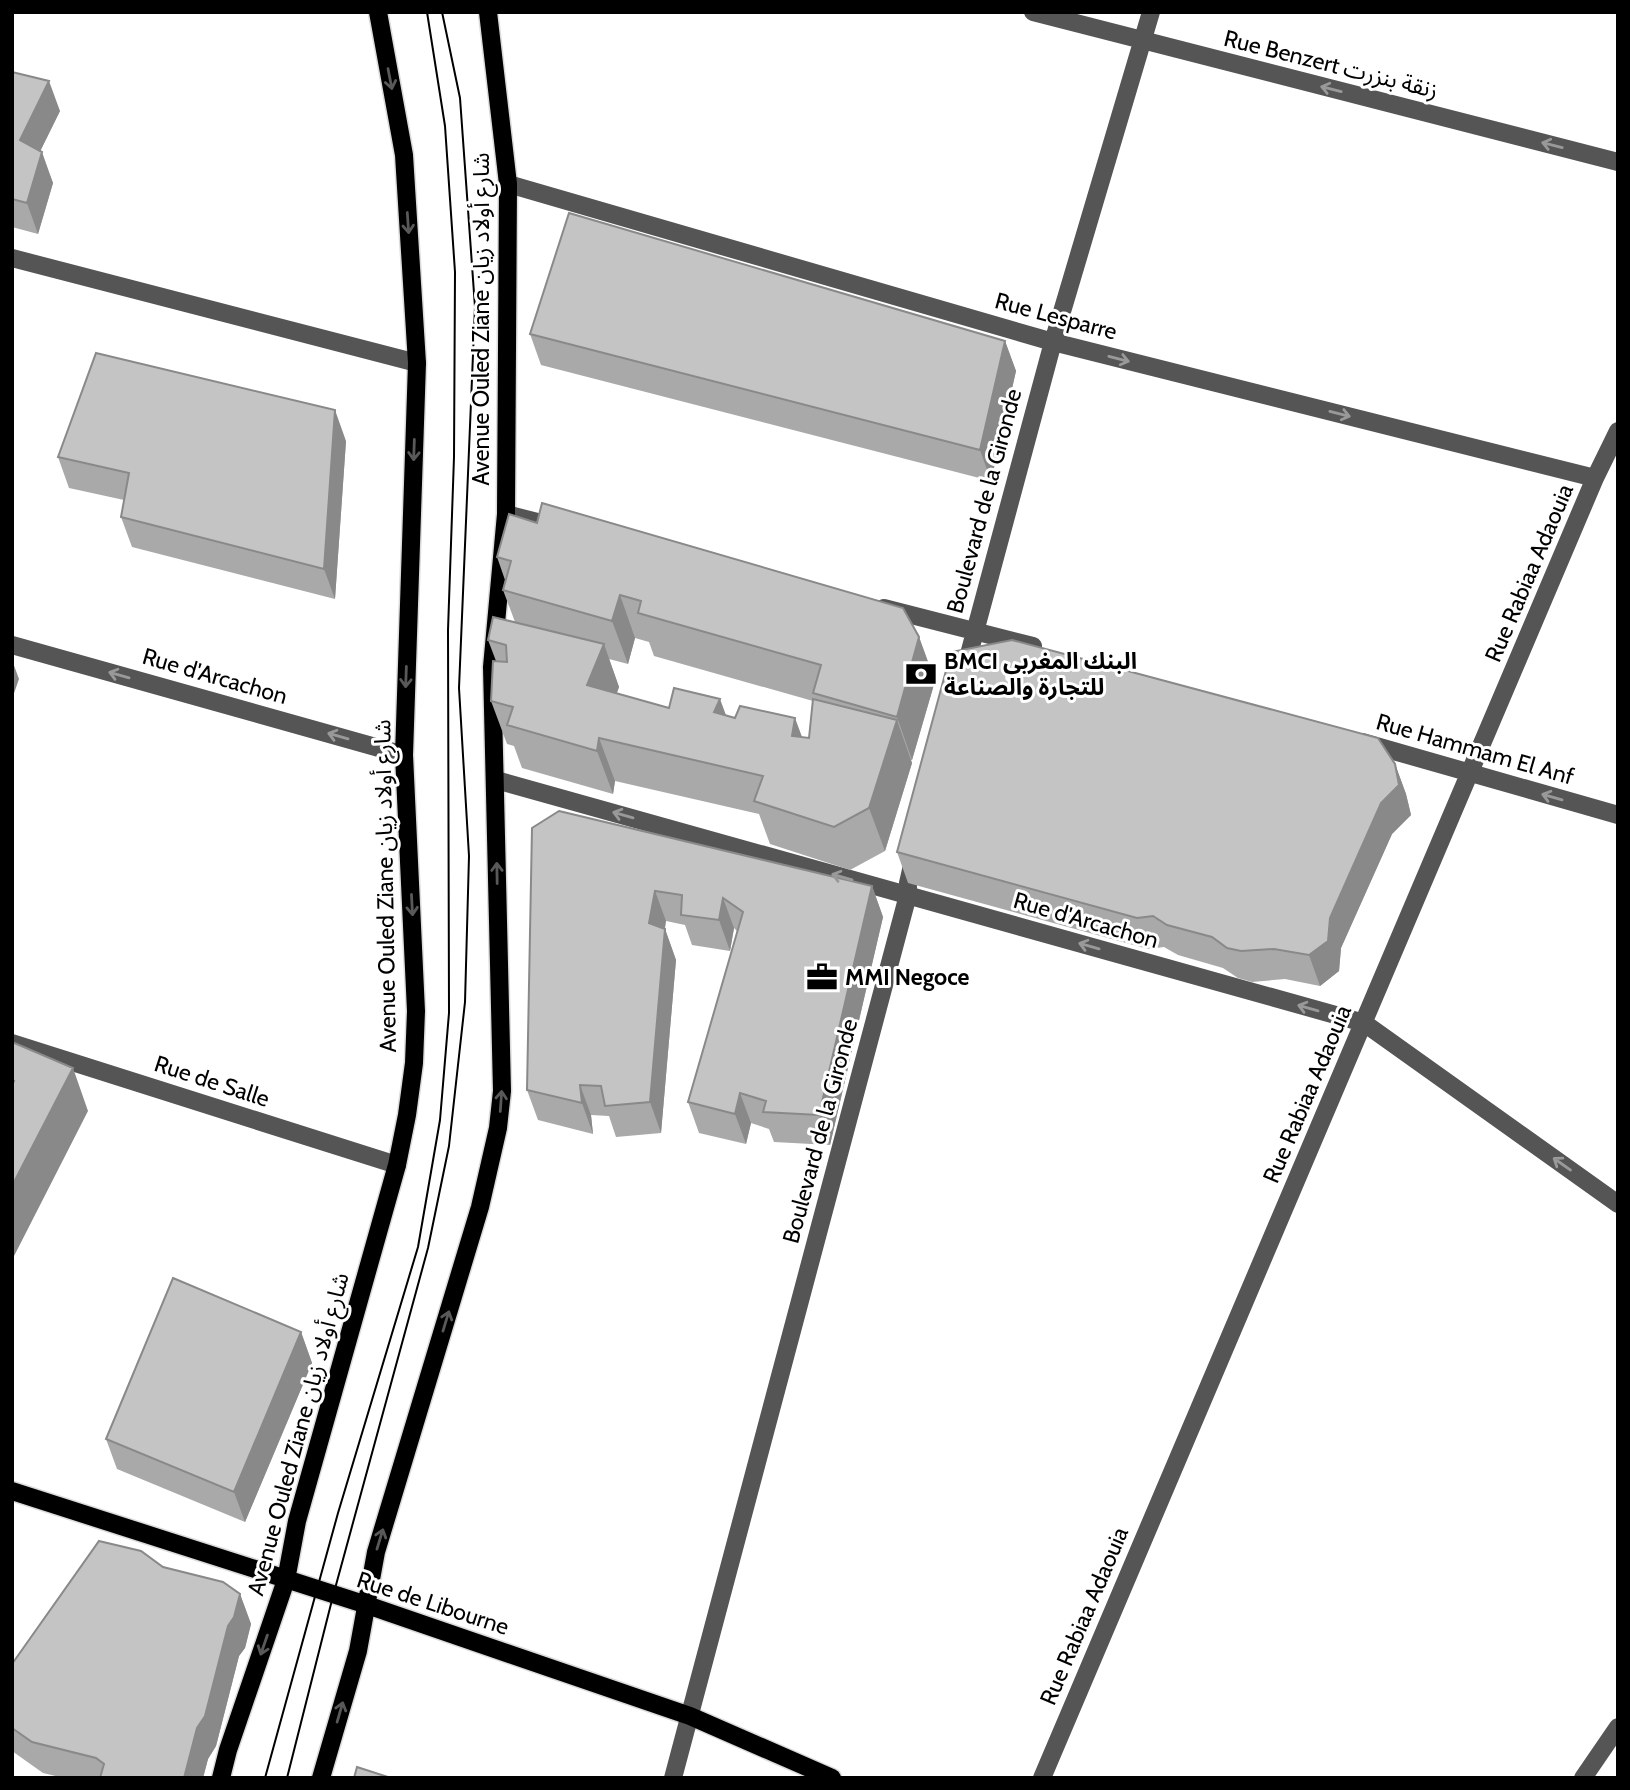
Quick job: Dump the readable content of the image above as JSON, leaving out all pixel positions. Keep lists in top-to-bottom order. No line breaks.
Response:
{"streets":{"main road":["Avenue Ouled Ziane شارع أولاد زيان","Rue de Libourne"],"street":["Rue Benzert زنقة بنزرت","Rue Lesparre","Boulevard de la Gironde","Rue Rabiaa Adaouia","Rue d'Arcachon","Rue Hammam El Anf","Rue de Salle"]},"crossings":[["Rue Benzert زنقة بنزرت","Boulevard de la Gironde"],["Rue Lesparre","Avenue Ouled Ziane شارع أولاد زيان"],["Rue Lesparre","Boulevard de la Gironde"],["Rue Lesparre","Rue Rabiaa Adaouia"],["Avenue Ouled Ziane شارع أولاد زيان","Rue d'Arcachon"],["Avenue Ouled Ziane شارع أولاد زيان","Rue de Salle"],["Avenue Ouled Ziane شارع أولاد زيان","Rue de Libourne"],["Boulevard de la Gironde","Rue d'Arcachon"],["Boulevard de la Gironde","Rue de Libourne"],["Rue Rabiaa Adaouia","Rue d'Arcachon"],["Rue Rabiaa Adaouia","Rue Hammam El Anf"]],"one_way":["Rue Benzert زنقة بنزرت","Rue Lesparre","Rue d'Arcachon","Rue Hammam El Anf"],"places":{"bank":["BMCI البنك المغربي للتجارة والصناعة"],"office":["MMI Negoce"]}}
